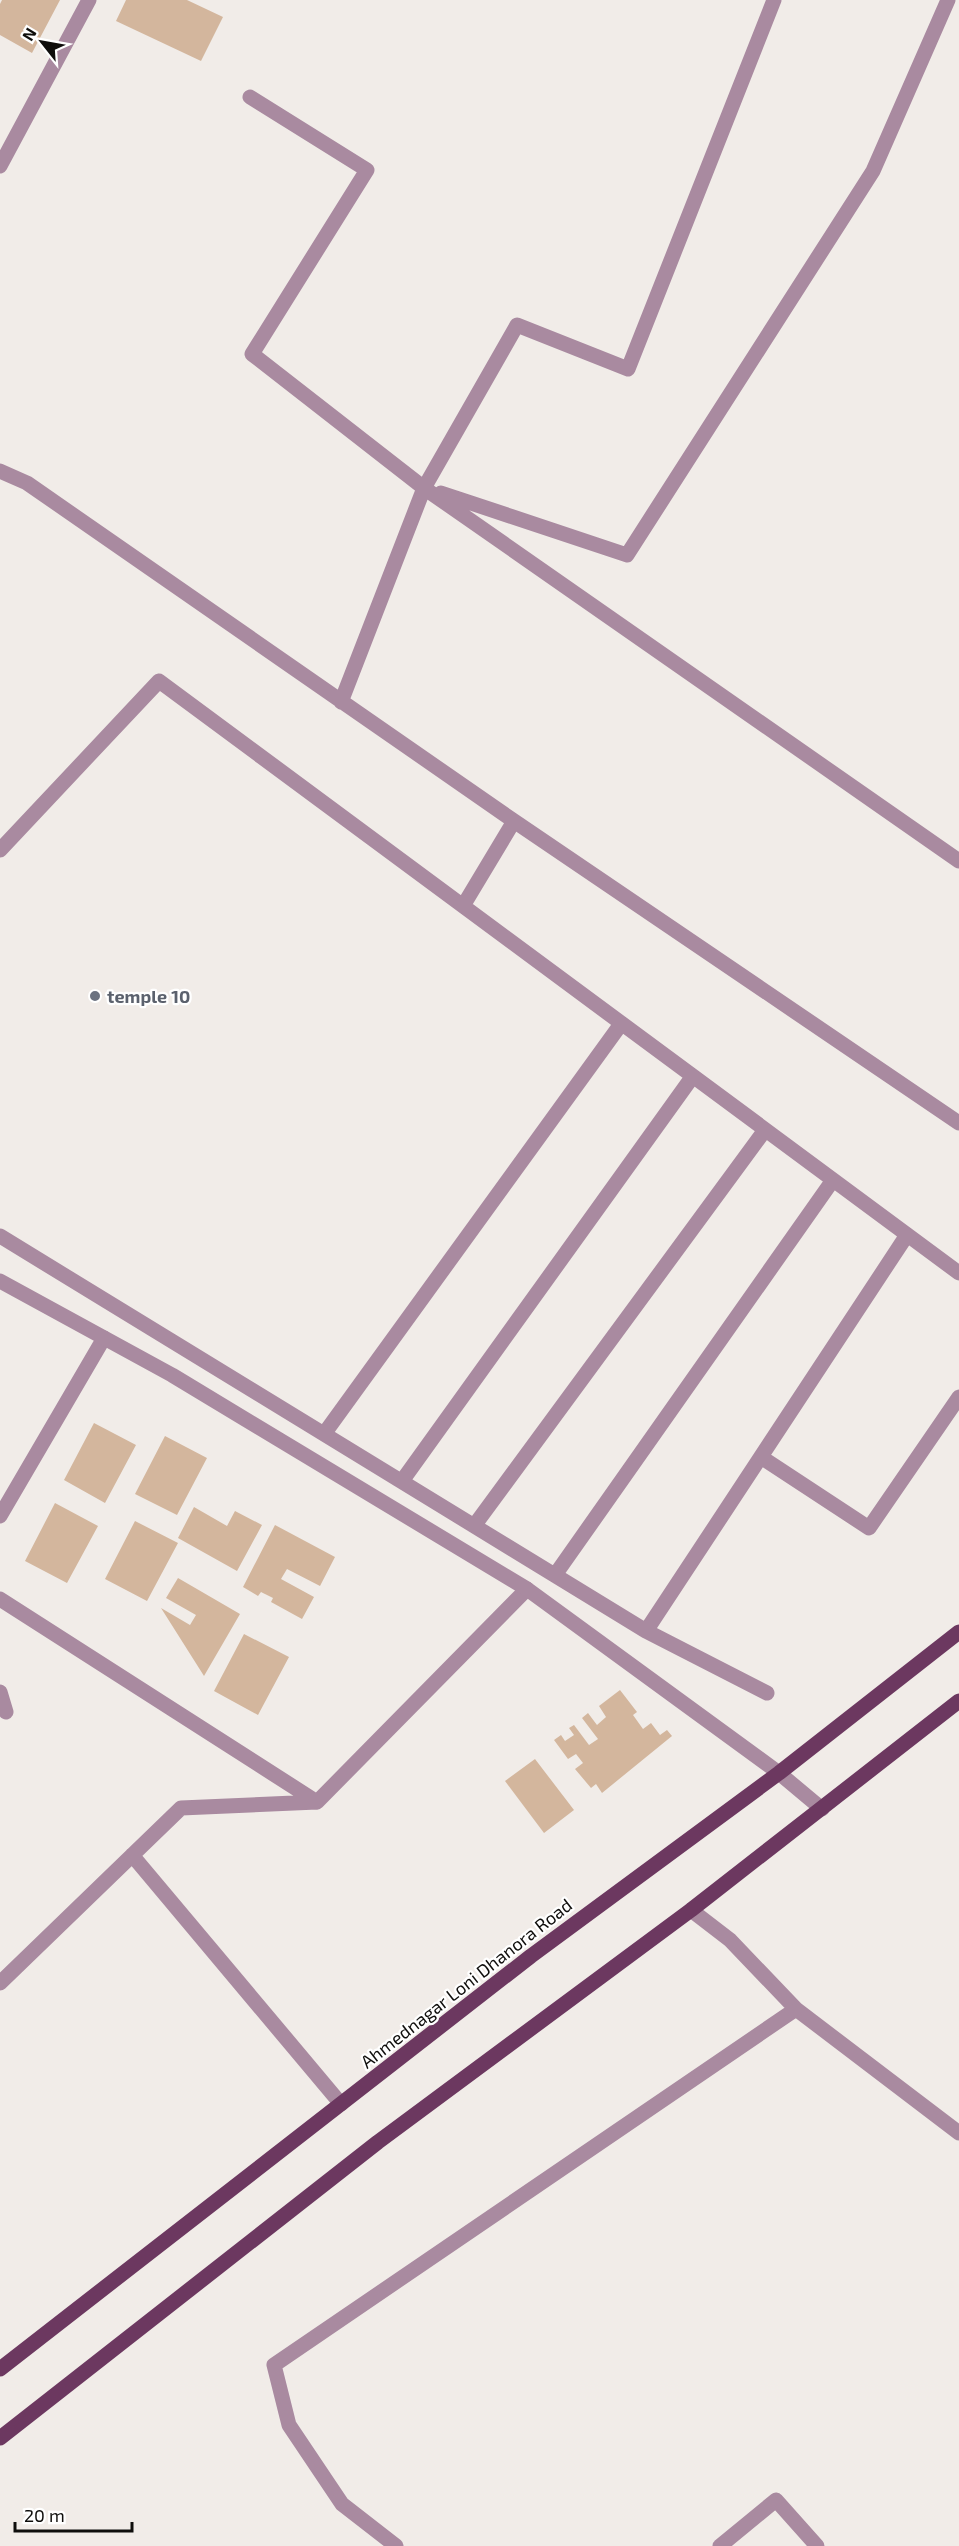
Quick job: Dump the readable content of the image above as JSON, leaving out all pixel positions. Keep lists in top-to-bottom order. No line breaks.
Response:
{"streets":{"main road":["Ahmednagar Loni Dhanora Road"]},"places":["temple 10"],"scale_bar":"20 m","north":"top left"}
